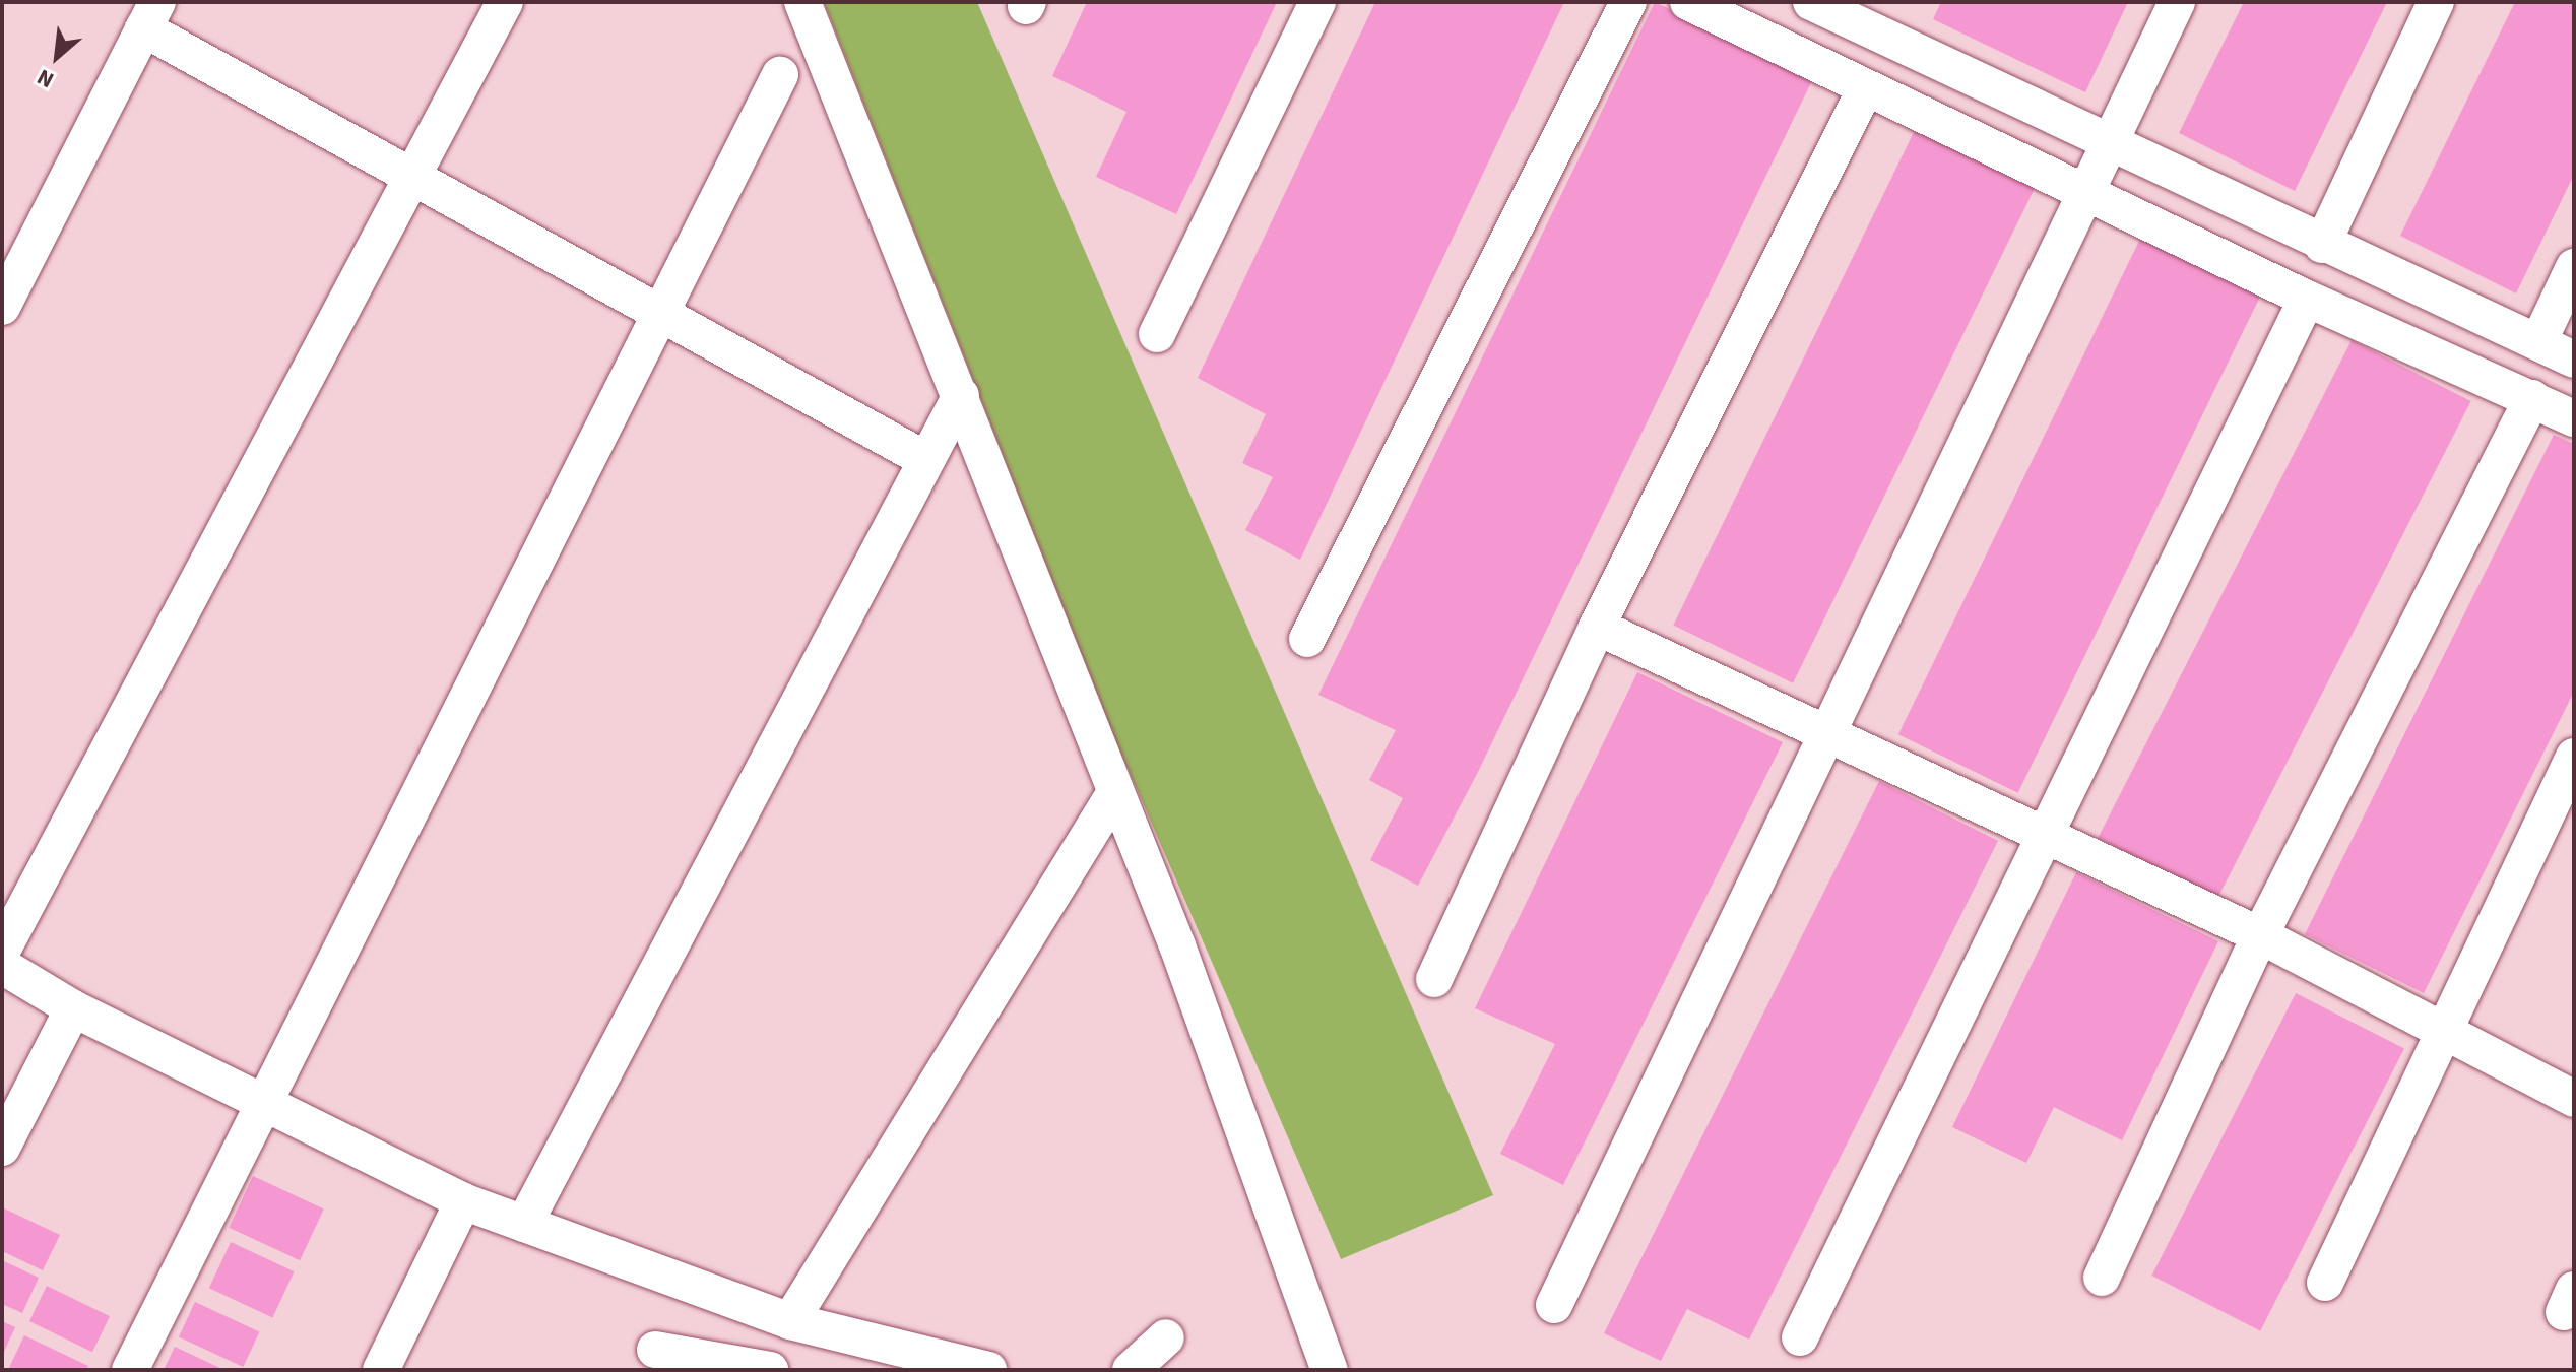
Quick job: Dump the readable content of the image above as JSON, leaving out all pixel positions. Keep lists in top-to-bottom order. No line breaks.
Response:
{"north":"bottom left"}
